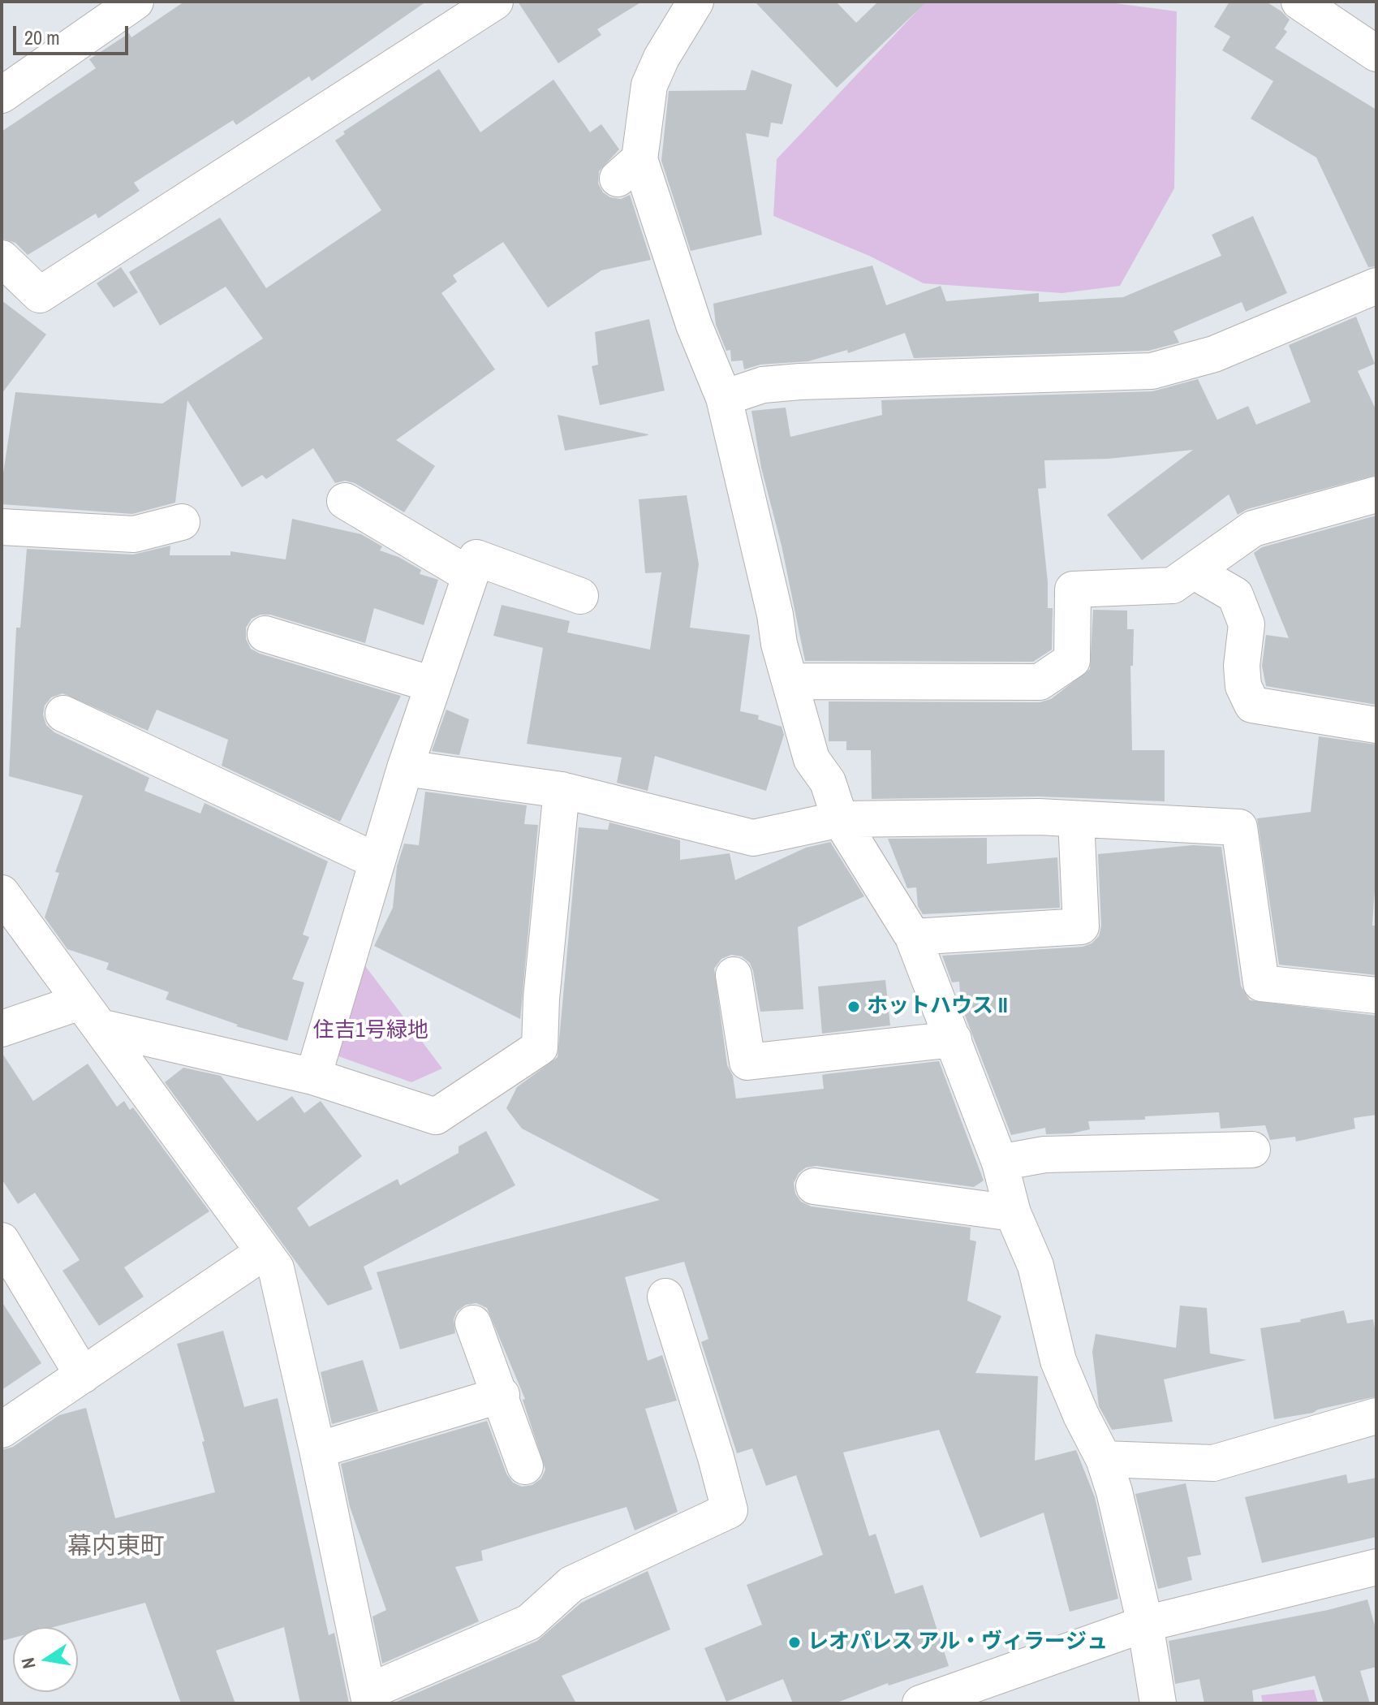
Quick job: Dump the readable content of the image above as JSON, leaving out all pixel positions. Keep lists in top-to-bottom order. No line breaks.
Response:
{"districts":["幕内東町"],"parks":["住吉1号緑地"],"places":["ホットハウス II","レオパレス アル・ヴィラージュ"],"scale_bar":"20 m","north":"left"}
